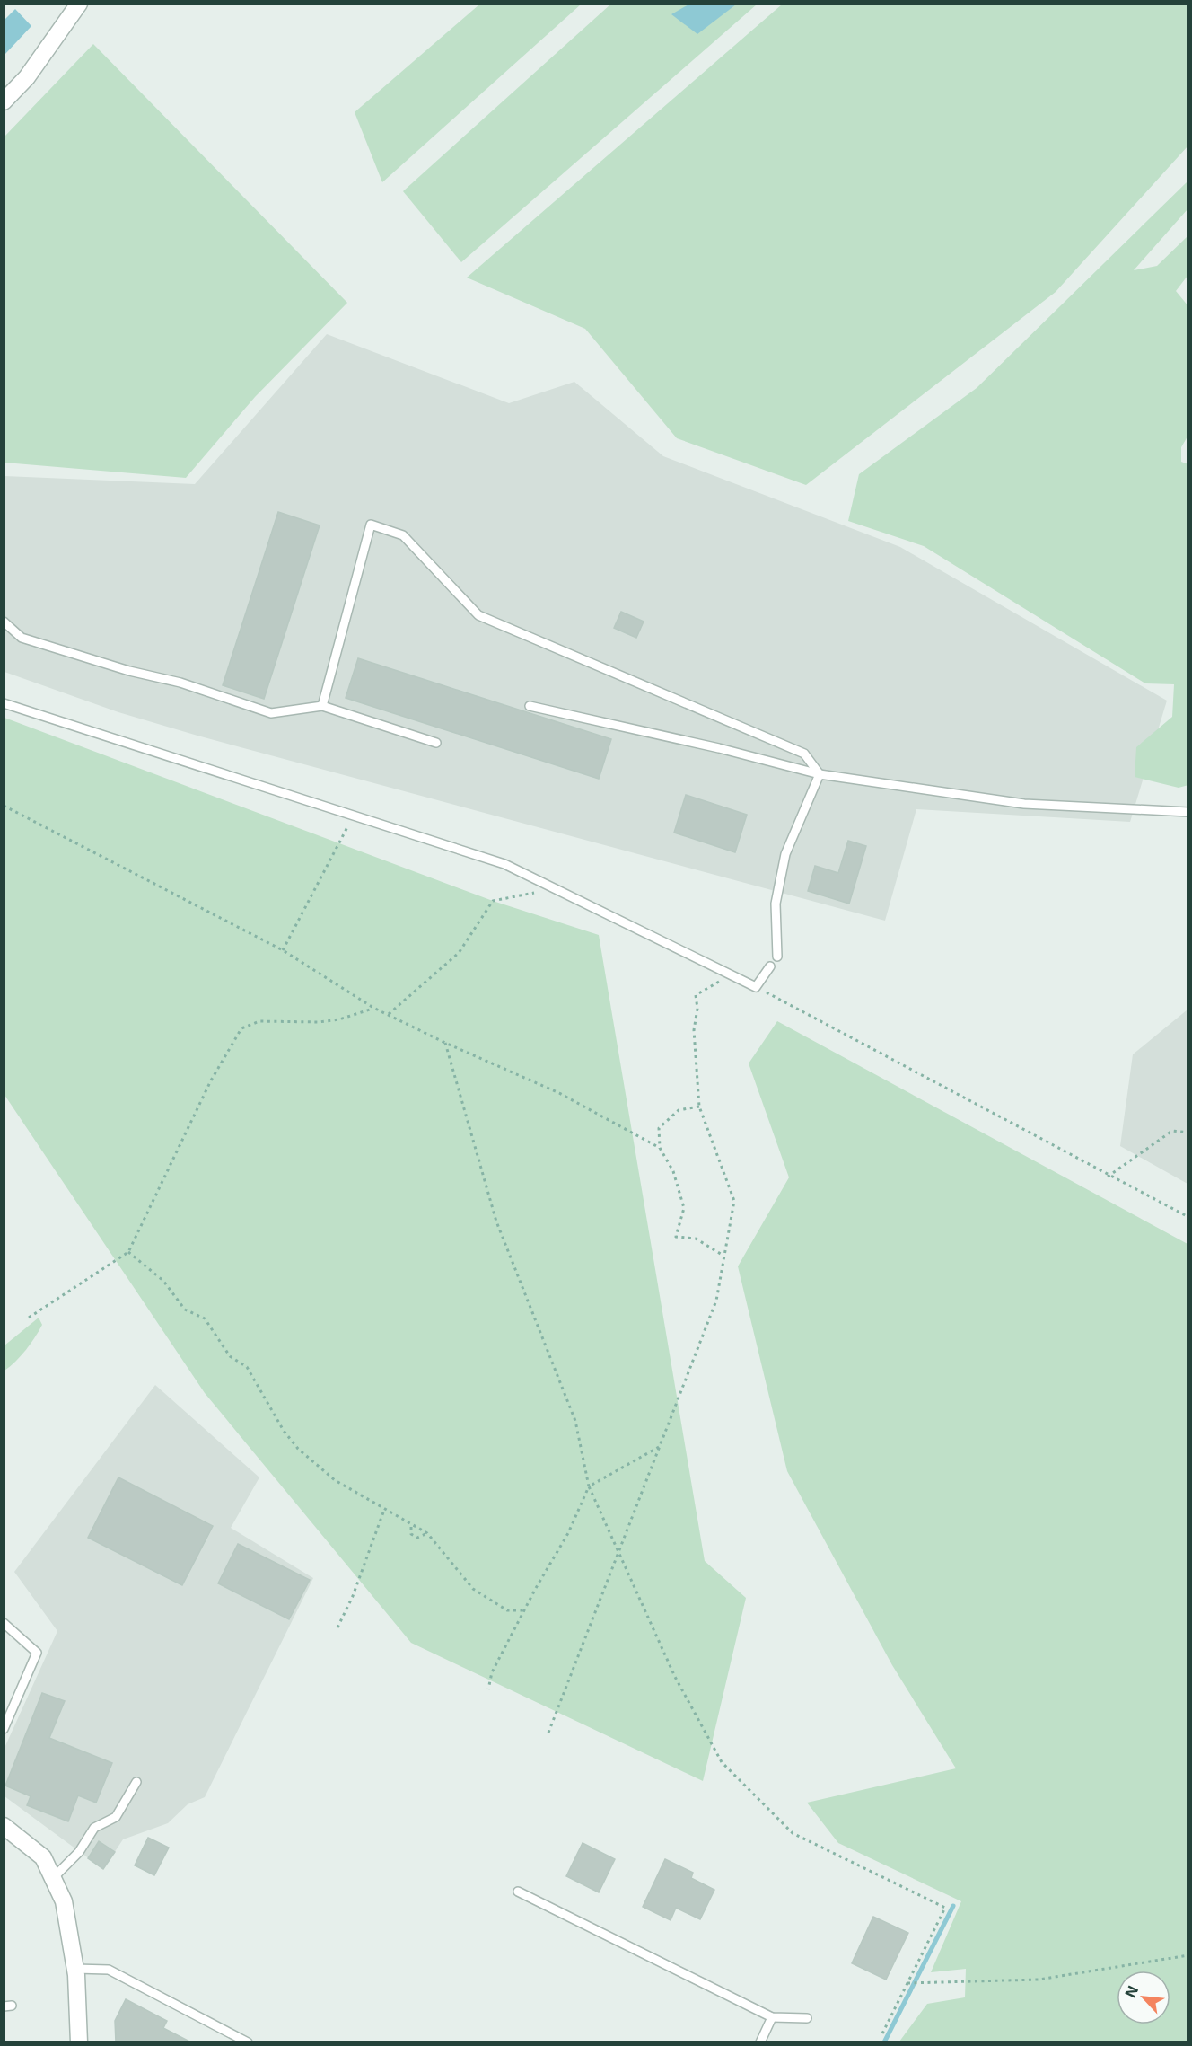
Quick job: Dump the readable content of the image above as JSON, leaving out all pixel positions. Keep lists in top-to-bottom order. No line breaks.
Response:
{"north":"top left"}
